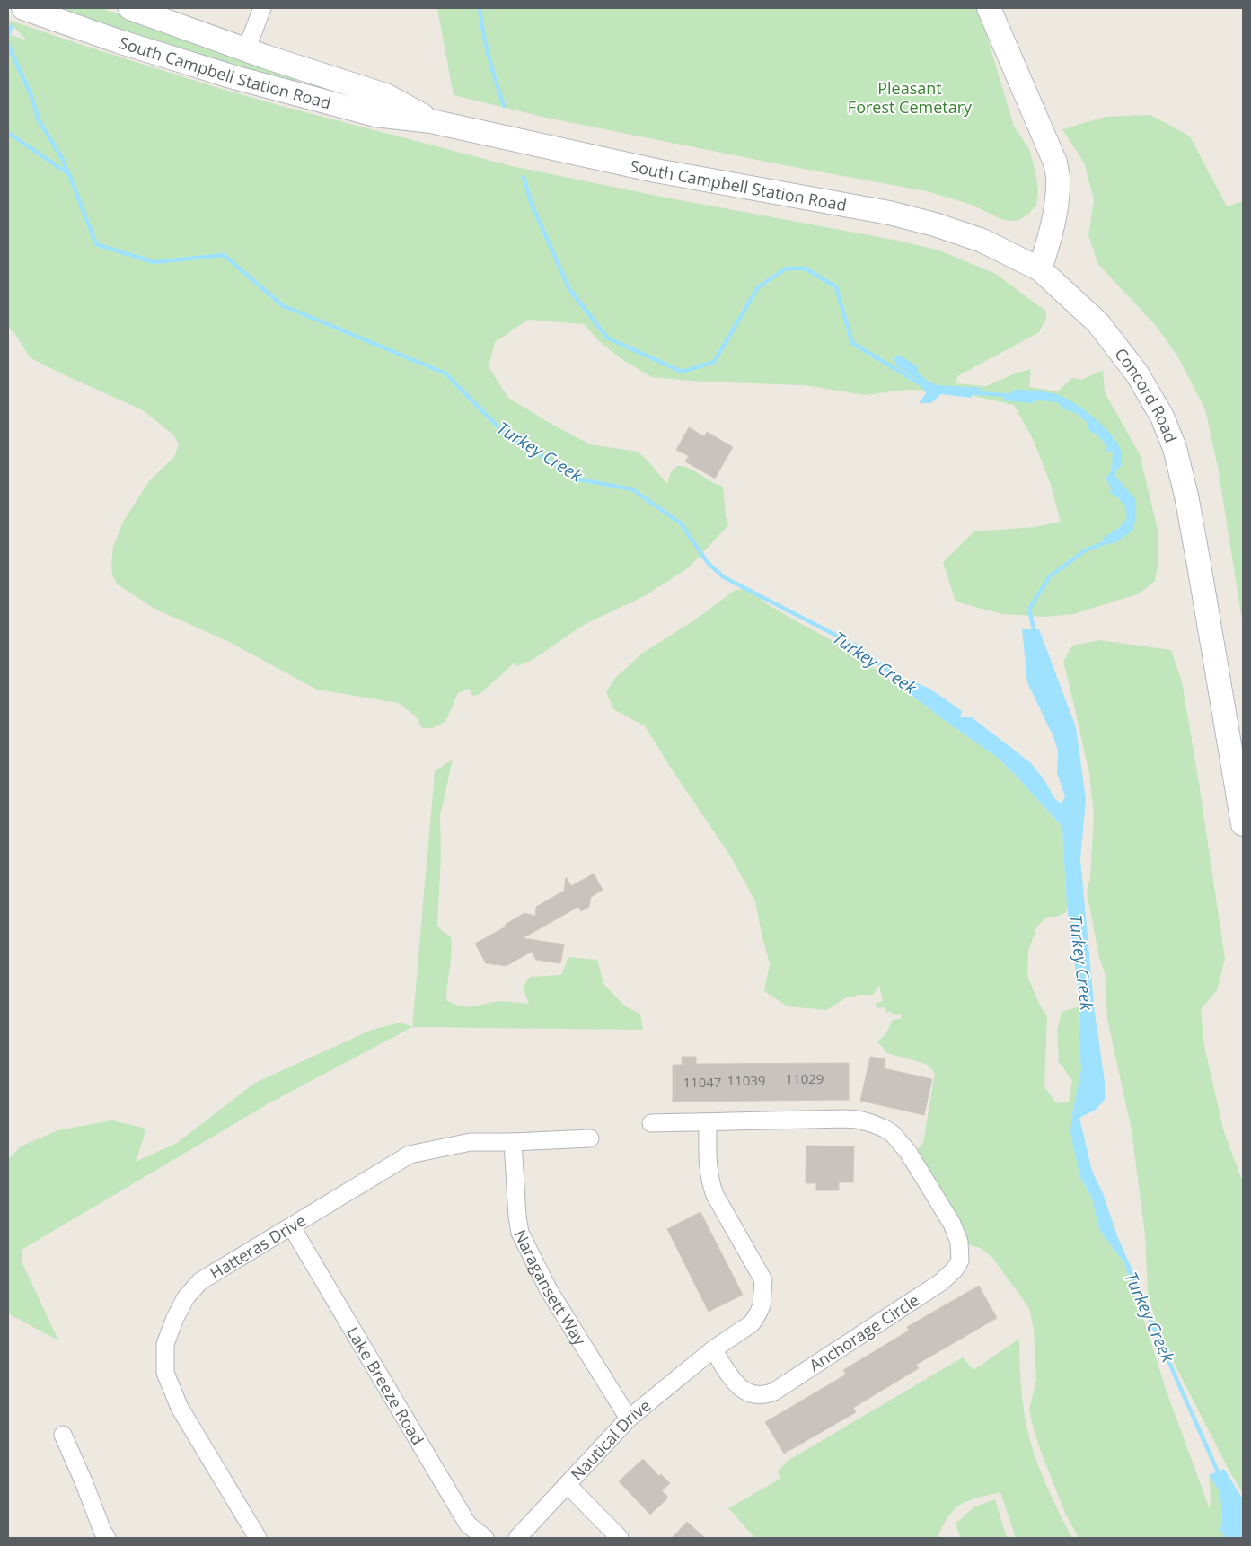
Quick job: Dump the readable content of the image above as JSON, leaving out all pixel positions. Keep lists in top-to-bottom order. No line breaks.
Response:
{"streets":{"main road":["South Campbell Station Road","Concord Road"],"street":["Hatteras Drive","Naragansett Way","Anchorage Circle","Lake Breeze Road","Nautical Drive"]},"crossings":[["South Campbell Station Road","Concord Road"],["Hatteras Drive","Naragansett Way"],["Hatteras Drive","Lake Breeze Road"],["Naragansett Way","Nautical Drive"],["Anchorage Circle","Nautical Drive"]],"water":["Turkey Creek"],"parks":["Pleasant Forest Cemetary"],"house_numbers":["11029","11039","11047"]}
